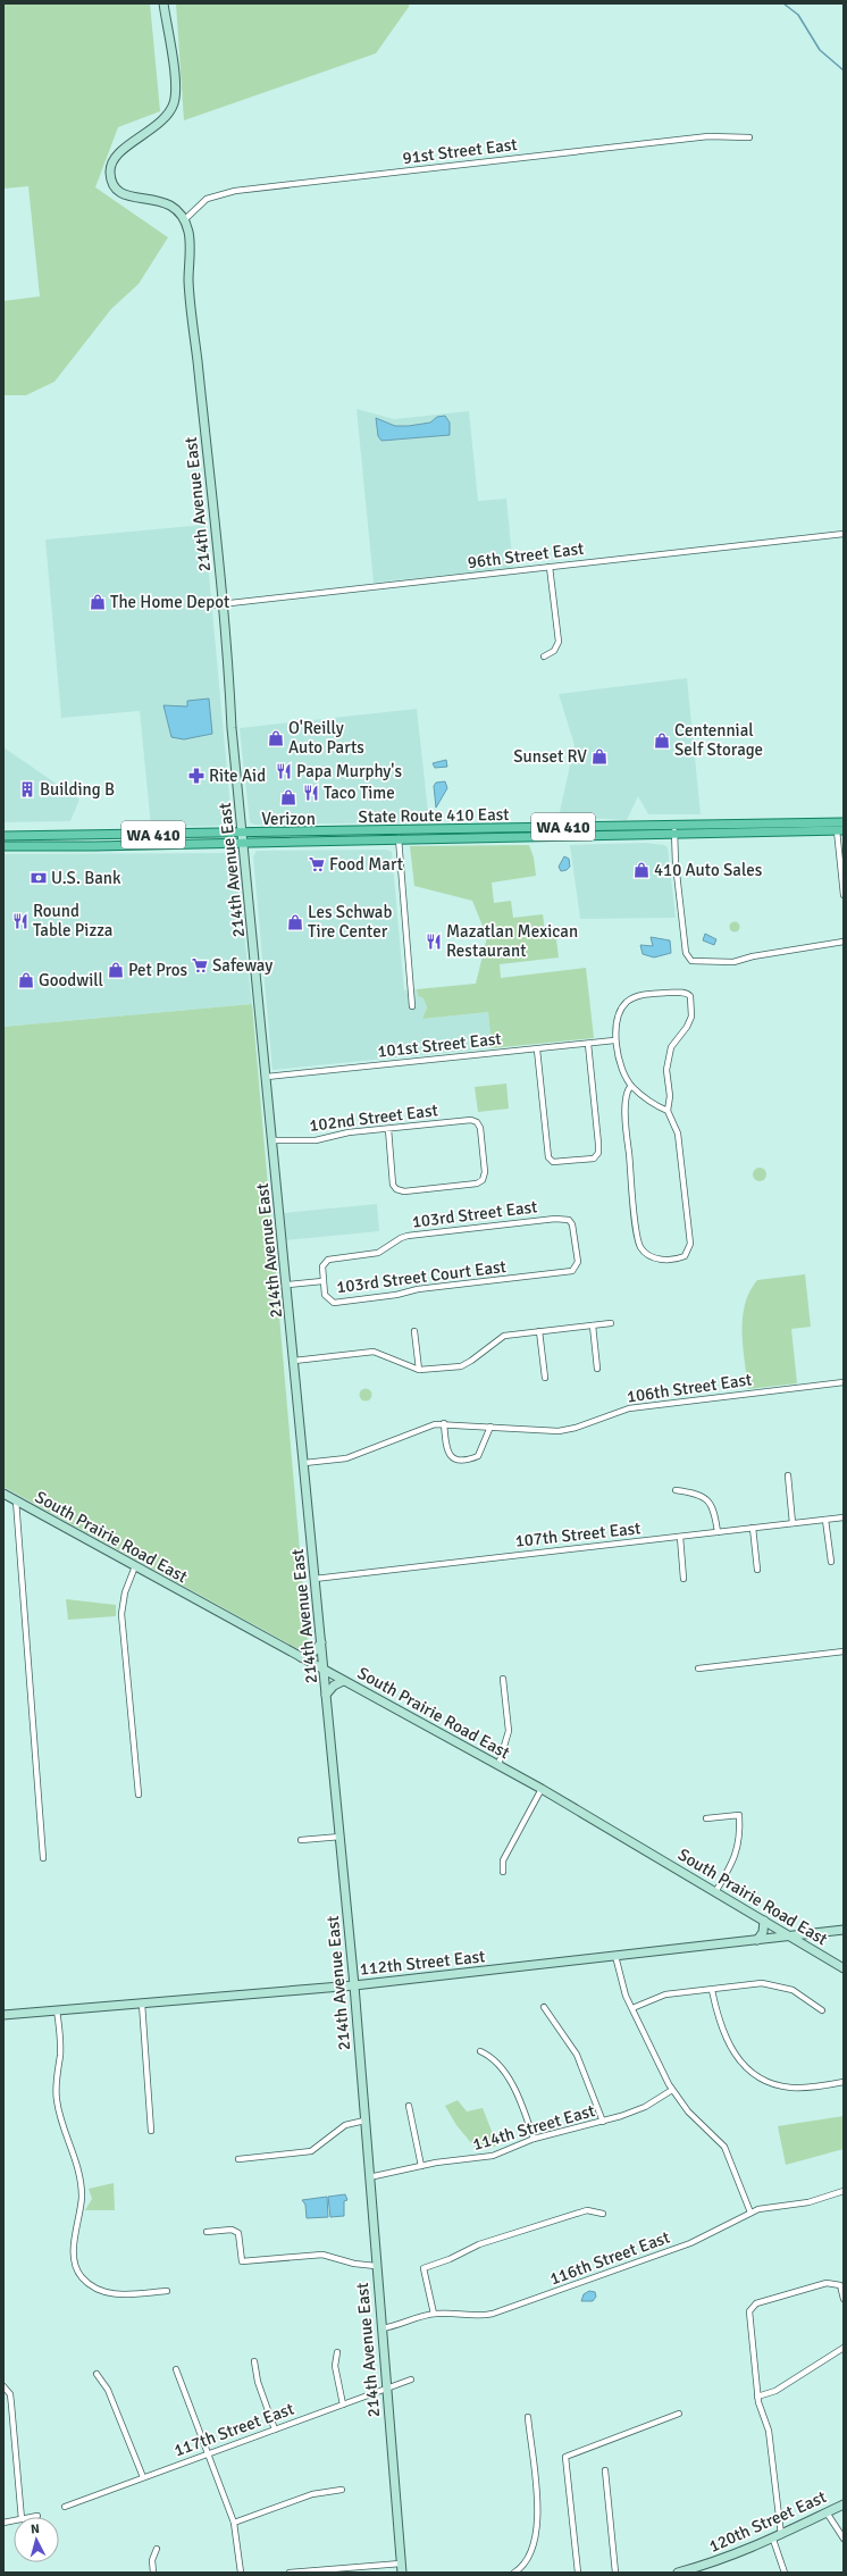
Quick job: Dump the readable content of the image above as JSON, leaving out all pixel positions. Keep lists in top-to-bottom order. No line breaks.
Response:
{"streets":{"main road":["State Route 410 East","WA 410"],"street":["91st Street East","214th Avenue East","96th Street East","101st Street East","102nd Street East","103rd Street East","103rd Street Court East","106th Street East","107th Street East","South Prairie Road East","112th Street East","114th Street East","116th Street East","117th Street East","120th Street East"]},"crossings":[["91st Street East","214th Avenue East"],["214th Avenue East","96th Street East"],["214th Avenue East","State Route 410 East"],["214th Avenue East","WA 410"],["214th Avenue East","101st Street East"],["214th Avenue East","102nd Street East"],["214th Avenue East","103rd Street Court East"],["214th Avenue East","106th Street East"],["214th Avenue East","107th Street East"],["214th Avenue East","South Prairie Road East"],["214th Avenue East","112th Street East"],["214th Avenue East","114th Street East"],["214th Avenue East","116th Street East"],["214th Avenue East","117th Street East"],["State Route 410 East","WA 410"],["103rd Street East","103rd Street Court East"],["South Prairie Road East","112th Street East"]],"places":{"shop":["The Home Depot","O'Reilly Auto Parts","Centennial Self Storage","Sunset RV","Verizon","410 Auto Sales","Les Schwab Tire Center","Pet Pros","Goodwill"],"restaurant":["Papa Murphy's","Taco Time","Round Table Pizza","Mazatlan Mexican Restaurant"],"pharmacy":["Rite Aid"],"building":["Building B"],"supermarket":["Food Mart","Safeway"],"bank":["U.S. Bank"]},"north":"top"}
